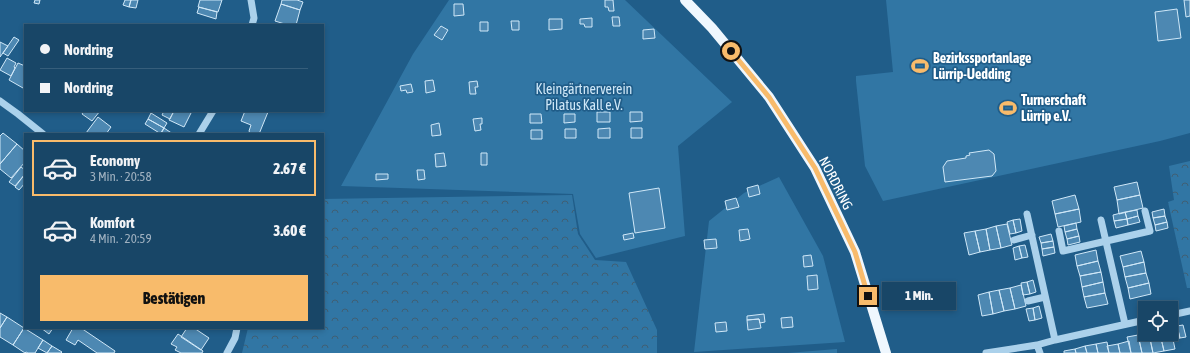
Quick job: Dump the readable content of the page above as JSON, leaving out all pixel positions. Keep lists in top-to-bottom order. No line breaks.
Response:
{"streets":{"main road":["NORDRING"]},"parks":["Kleingärtnerverein Pilatus Kall e.V."],"places":{"sports":["Bezirkssportanlage Lürrip-Uedding","Turnerschaft Lürrip e.V."]},"page":{"banner":["Nordring","Nordring"],"list":[{"name":"Economy","note":"3 Min. · 20:58","value":"2.67 €"},{"name":"Komfort","note":"4 Min. · 20:59","value":"3.60 €"}],"buttons":"Bestätigen","bubble":"1 Min."}}
